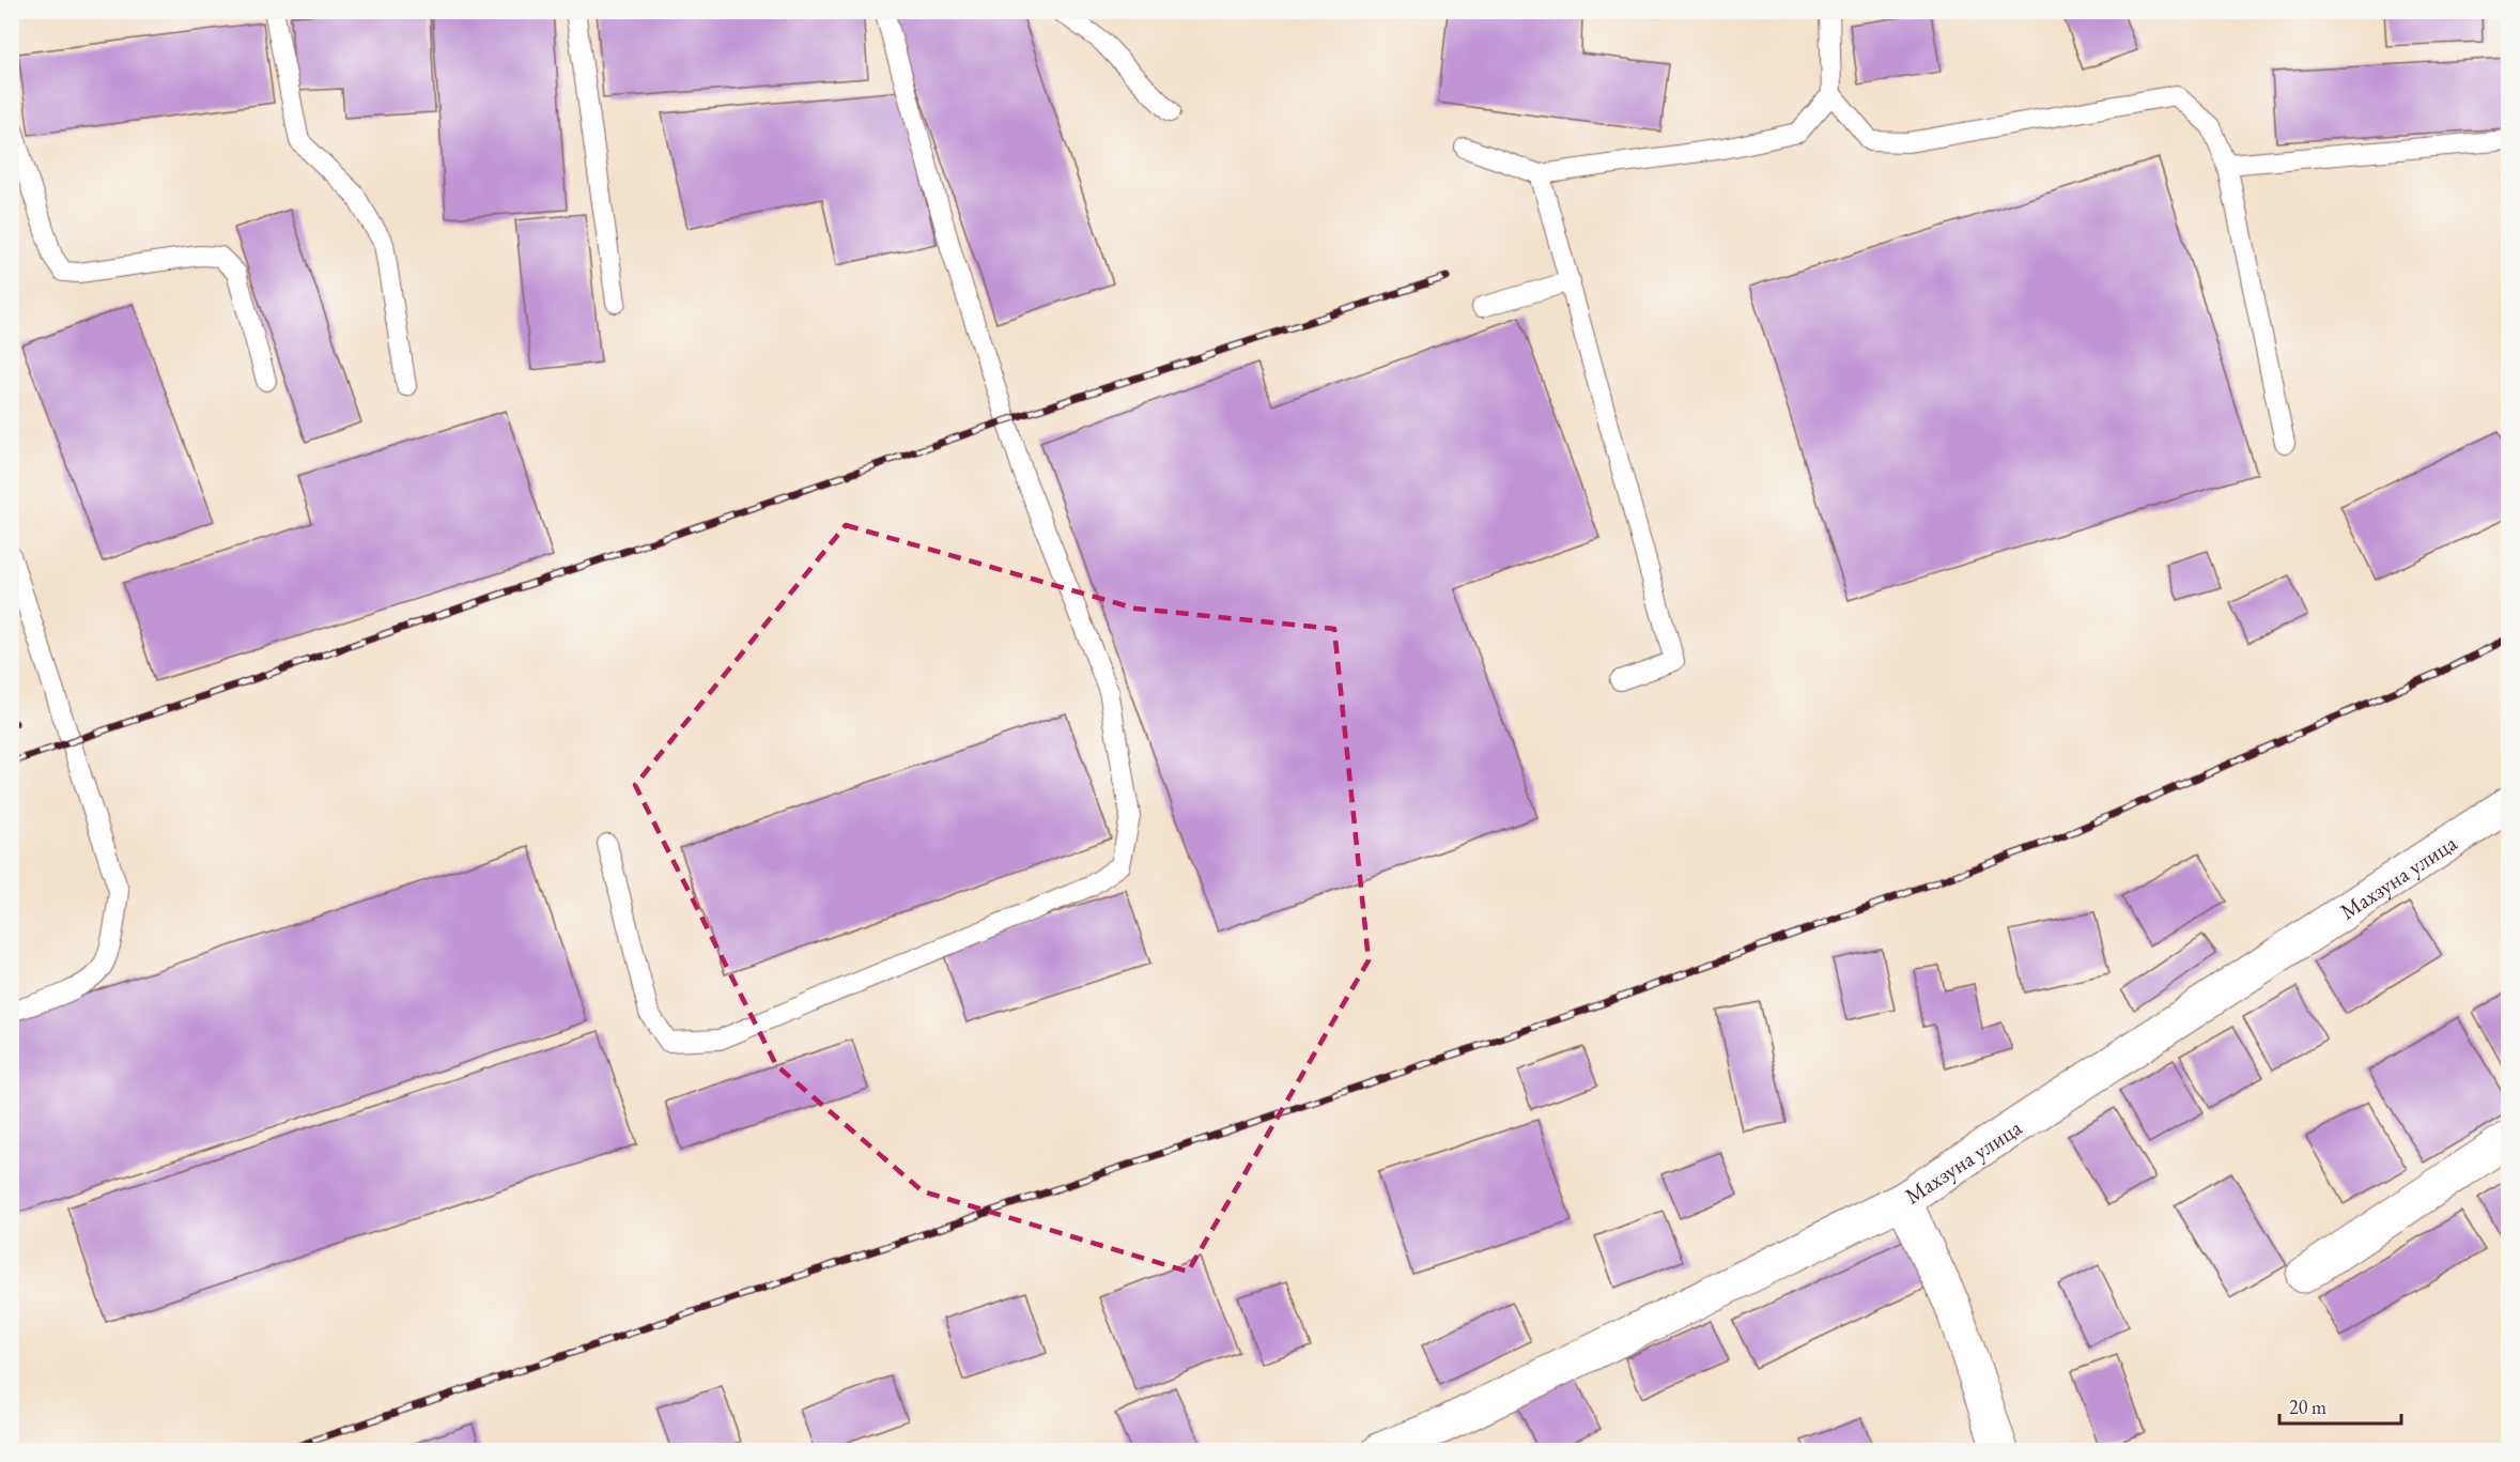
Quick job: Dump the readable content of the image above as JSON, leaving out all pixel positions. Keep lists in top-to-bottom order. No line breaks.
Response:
{"streets":{"street":["Махзуна улица"]},"scale_bar":"20 m"}
